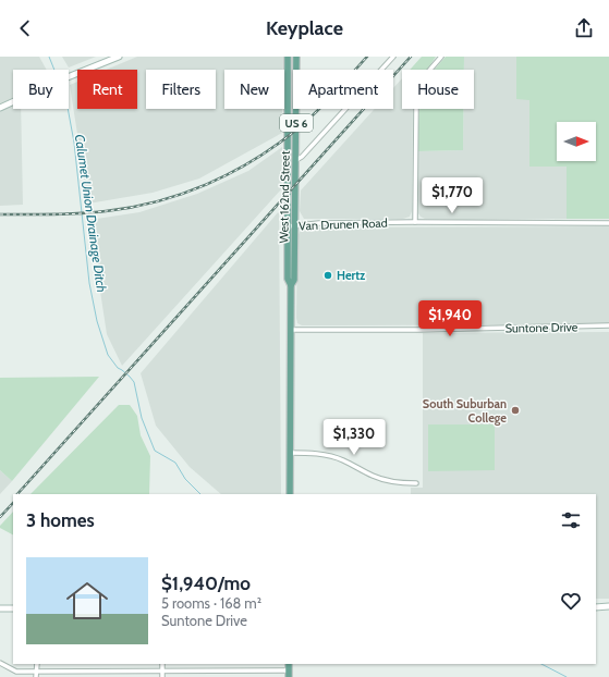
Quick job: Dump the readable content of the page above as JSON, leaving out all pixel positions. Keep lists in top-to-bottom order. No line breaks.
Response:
{"streets":{"main road":["US 6","West 162nd Street"],"street":["Van Drunen Road","Suntone Drive"]},"crossings":[["West 162nd Street","Van Drunen Road"],["West 162nd Street","Suntone Drive"]],"water":["Calumet Union Drainage Ditch"],"places":["Hertz","South Suburban College"],"north":"right","page":{"header":"Keyplace","chip":["Buy","Rent","Filters","New","Apartment","House"],"price":["$1,770","$1,940","$1,330"],"heading":"3 homes","list":[{"name":"$1,940/mo","note":"5 rooms · 168 m² · Suntone Drive"}]}}
